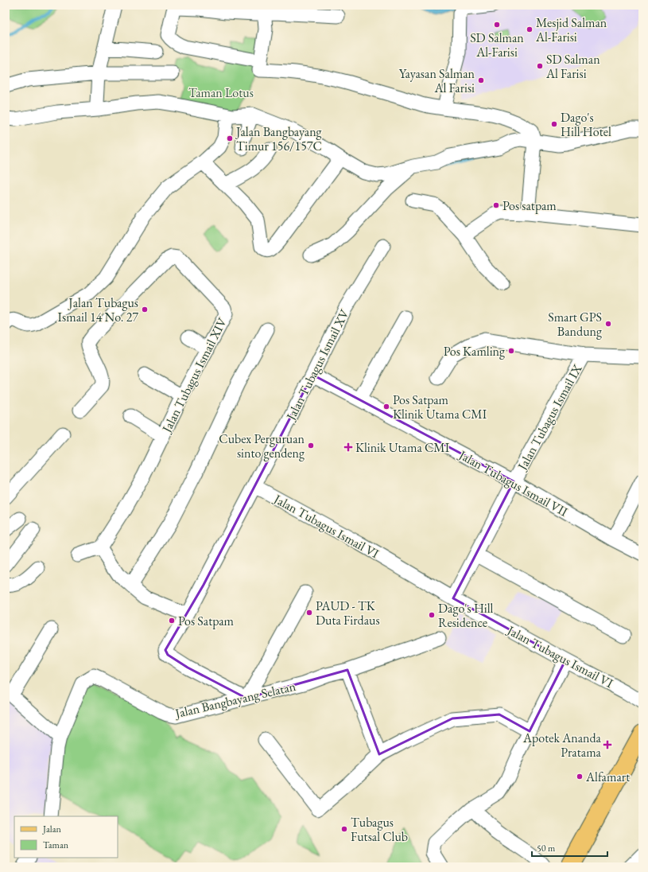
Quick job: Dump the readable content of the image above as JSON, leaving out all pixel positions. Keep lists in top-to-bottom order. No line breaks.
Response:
{"streets":{"street":["Jalan Tubagus Ismail XV","Jalan Tubagus Ismail XIV","Jalan Tubagus Ismail IX","Jalan Tubagus Ismail VII","Jalan Tubagus Ismail VI","Jalan Bangbayang Selatan"]},"crossings":[["Jalan Tubagus Ismail XV","Jalan Tubagus Ismail VII"],["Jalan Tubagus Ismail XV","Jalan Tubagus Ismail VI"],["Jalan Tubagus Ismail IX","Jalan Tubagus Ismail VII"],["Jalan Tubagus Ismail IX","Jalan Tubagus Ismail VI"]],"parks":["Taman Lotus"],"places":{"other":["SD Salman Al-Farisi","Mesjid Salman Al-Farisi","SD Salman Al Farisi","Yayasan Salman Al Farisi","Dago's Hill Hotel","Jalan Bangbayang Timur 156/157C","Pos satpam","Jalan Tubagus Ismail 14 No. 27","Smart GPS Bandung","Pos Kamling","Pos Satpam Klinik Utama CMI","Cubex Perguruan sinto gendeng","PAUD - TK Duta Firdaus","Dago's Hill Residence","Pos Satpam","Alfamart","Tubagus Futsal Club"],"health":["Klinik Utama CMI","Apotek Ananda Pratama"]},"legend":["Jalan","Taman"],"scale_bar":"50 m"}
